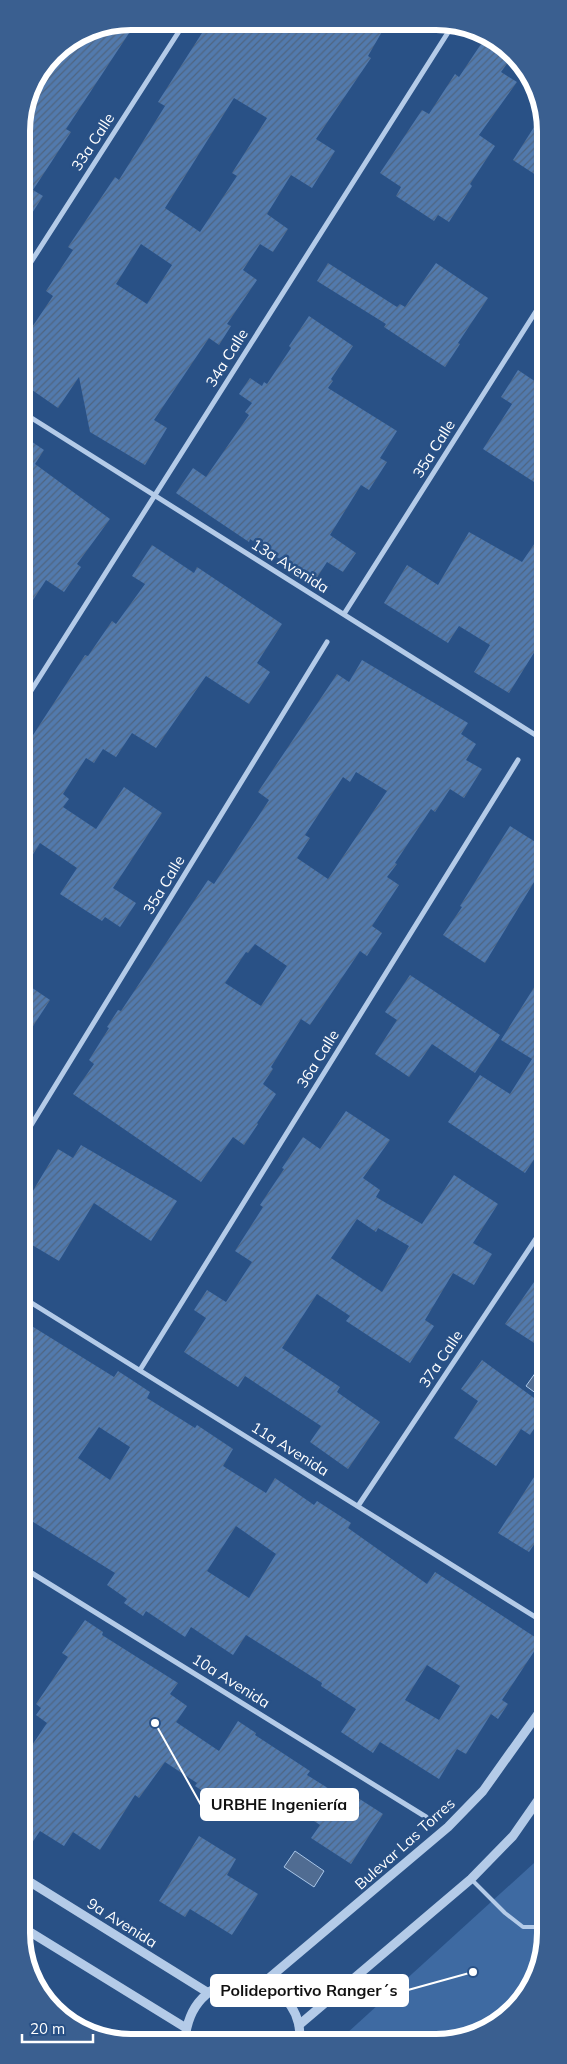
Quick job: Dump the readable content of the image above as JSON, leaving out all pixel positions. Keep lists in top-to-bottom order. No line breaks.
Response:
{"streets":{"street":["33a Calle","34a Calle","35a Calle","13a Avenida","36a Calle","37a Calle","11a Avenida","10a Avenida","Bulevar Las Torres","9a Avenida"]},"crossings":[["34a Calle","13a Avenida"],["35a Calle","13a Avenida"],["36a Calle","11a Avenida"],["37a Calle","11a Avenida"]],"places":["URBHE Ingeniería","Polideportivo Ranger´s"],"scale_bar":"20 m"}
